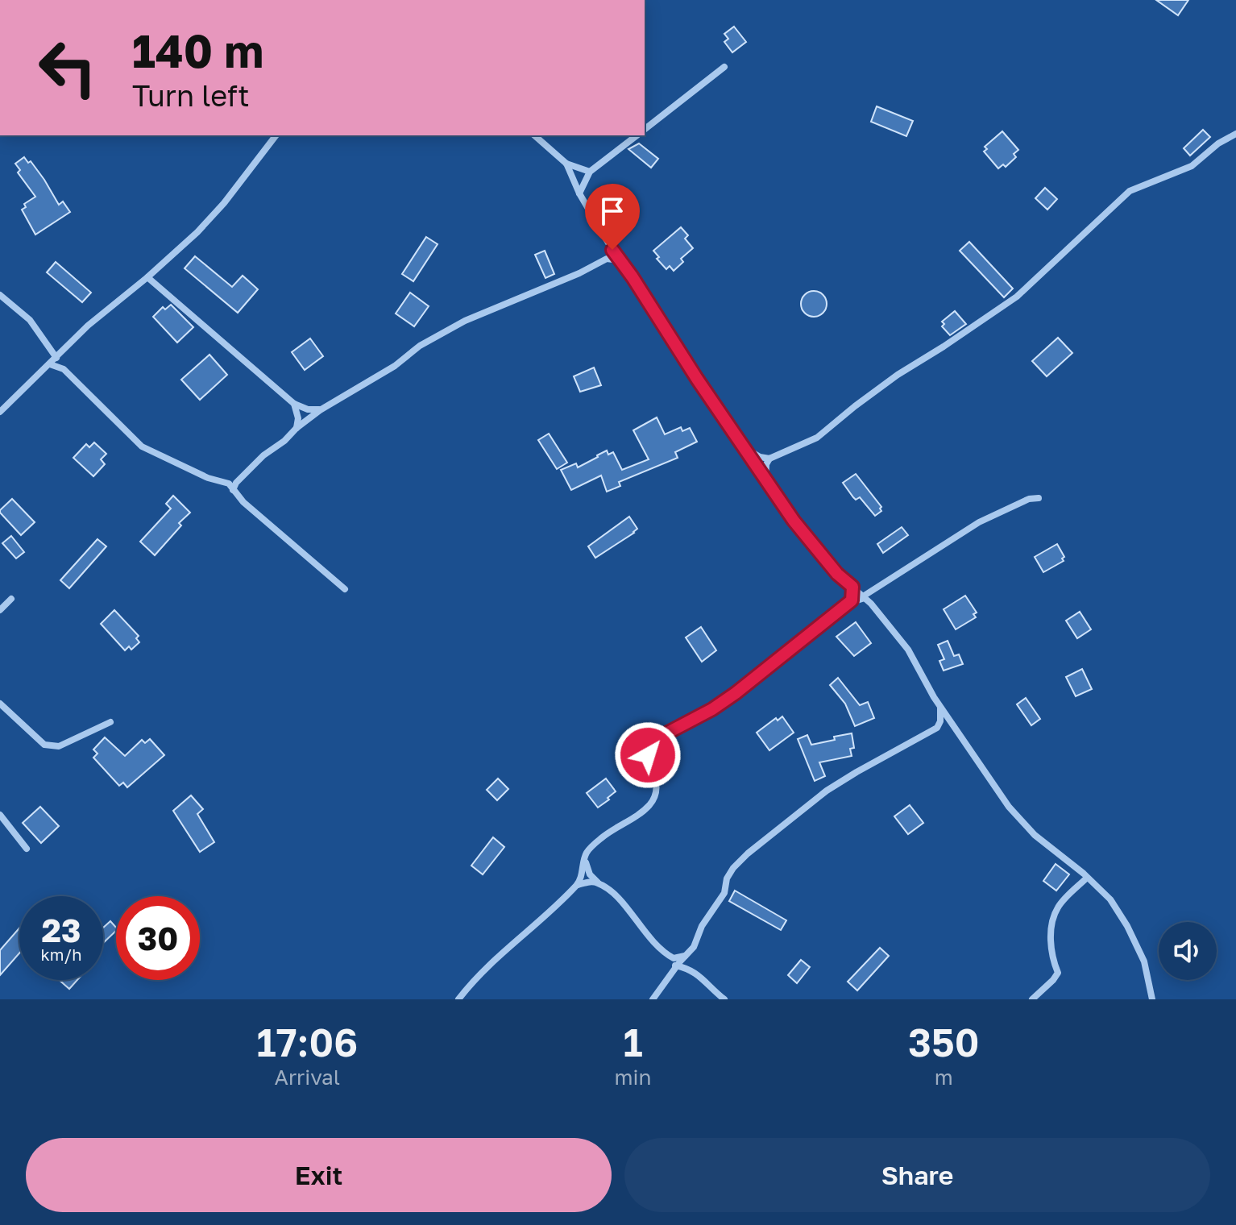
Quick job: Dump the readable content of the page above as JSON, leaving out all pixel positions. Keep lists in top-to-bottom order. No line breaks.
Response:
{"page":{"turn":["140 m","Turn left"],"speed":"23 km/h","limit":"30","eta":["17:06","Arrival","1","min","350","m"],"buttons":["Exit","Share"]}}
